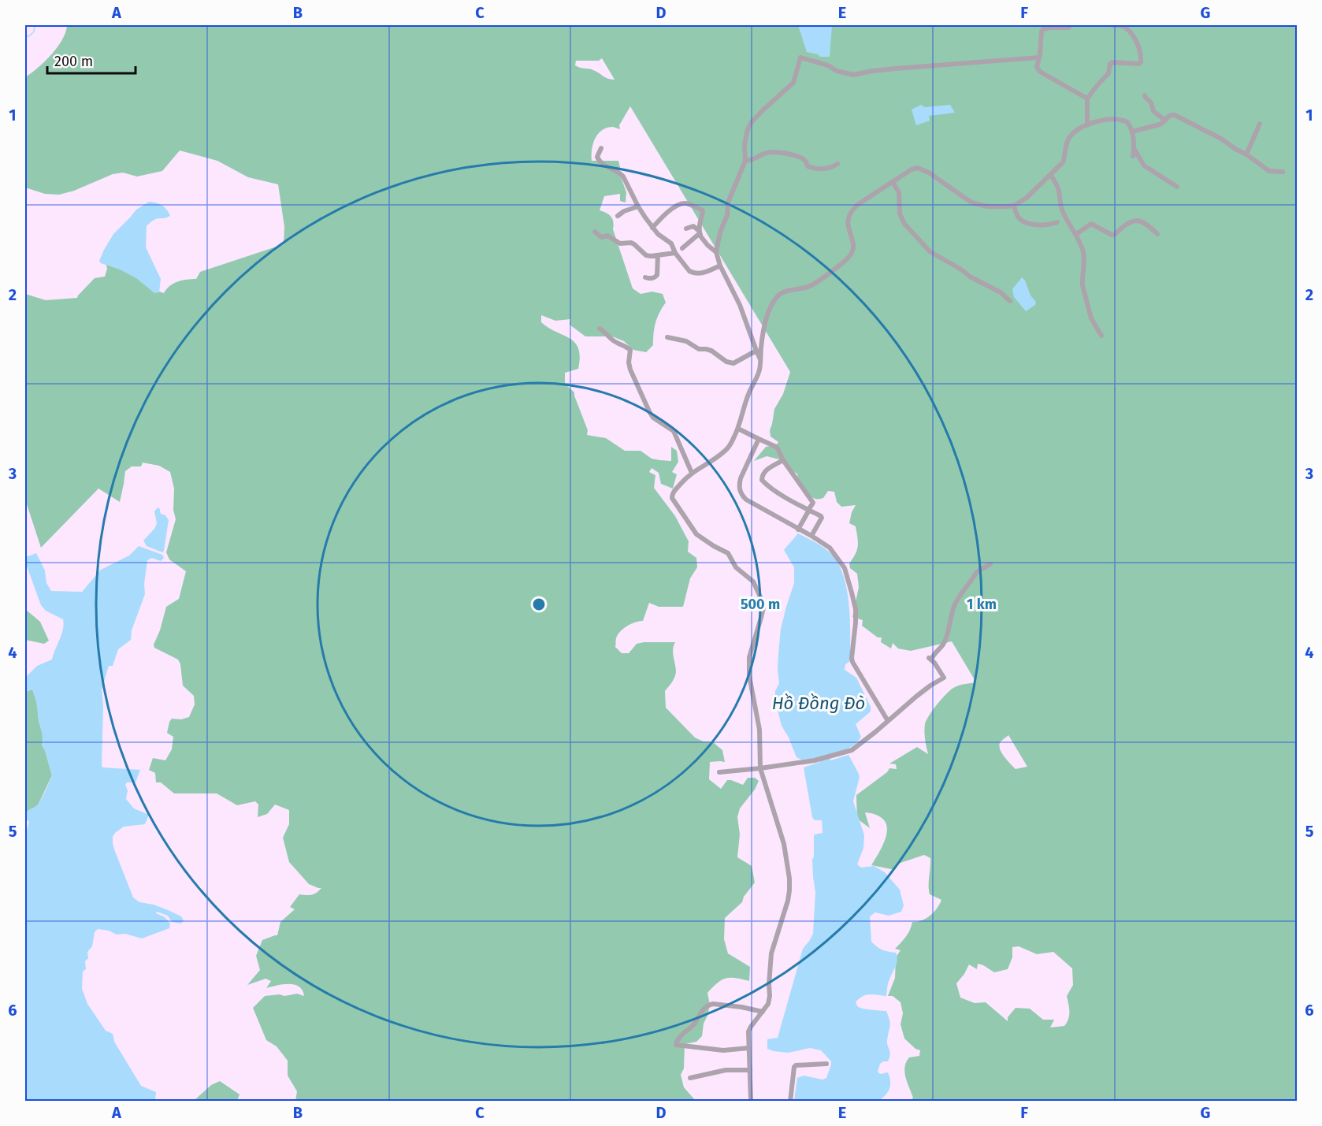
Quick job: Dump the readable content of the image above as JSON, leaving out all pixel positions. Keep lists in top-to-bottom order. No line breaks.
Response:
{"water":["Hồ Đồng Đò"],"scale_bar":"200 m","grid":{"columns":["A","B","C","D","E","F","G"],"rows":["1","2","3","4","5","6"]},"rings":["500 m","1 km"]}
